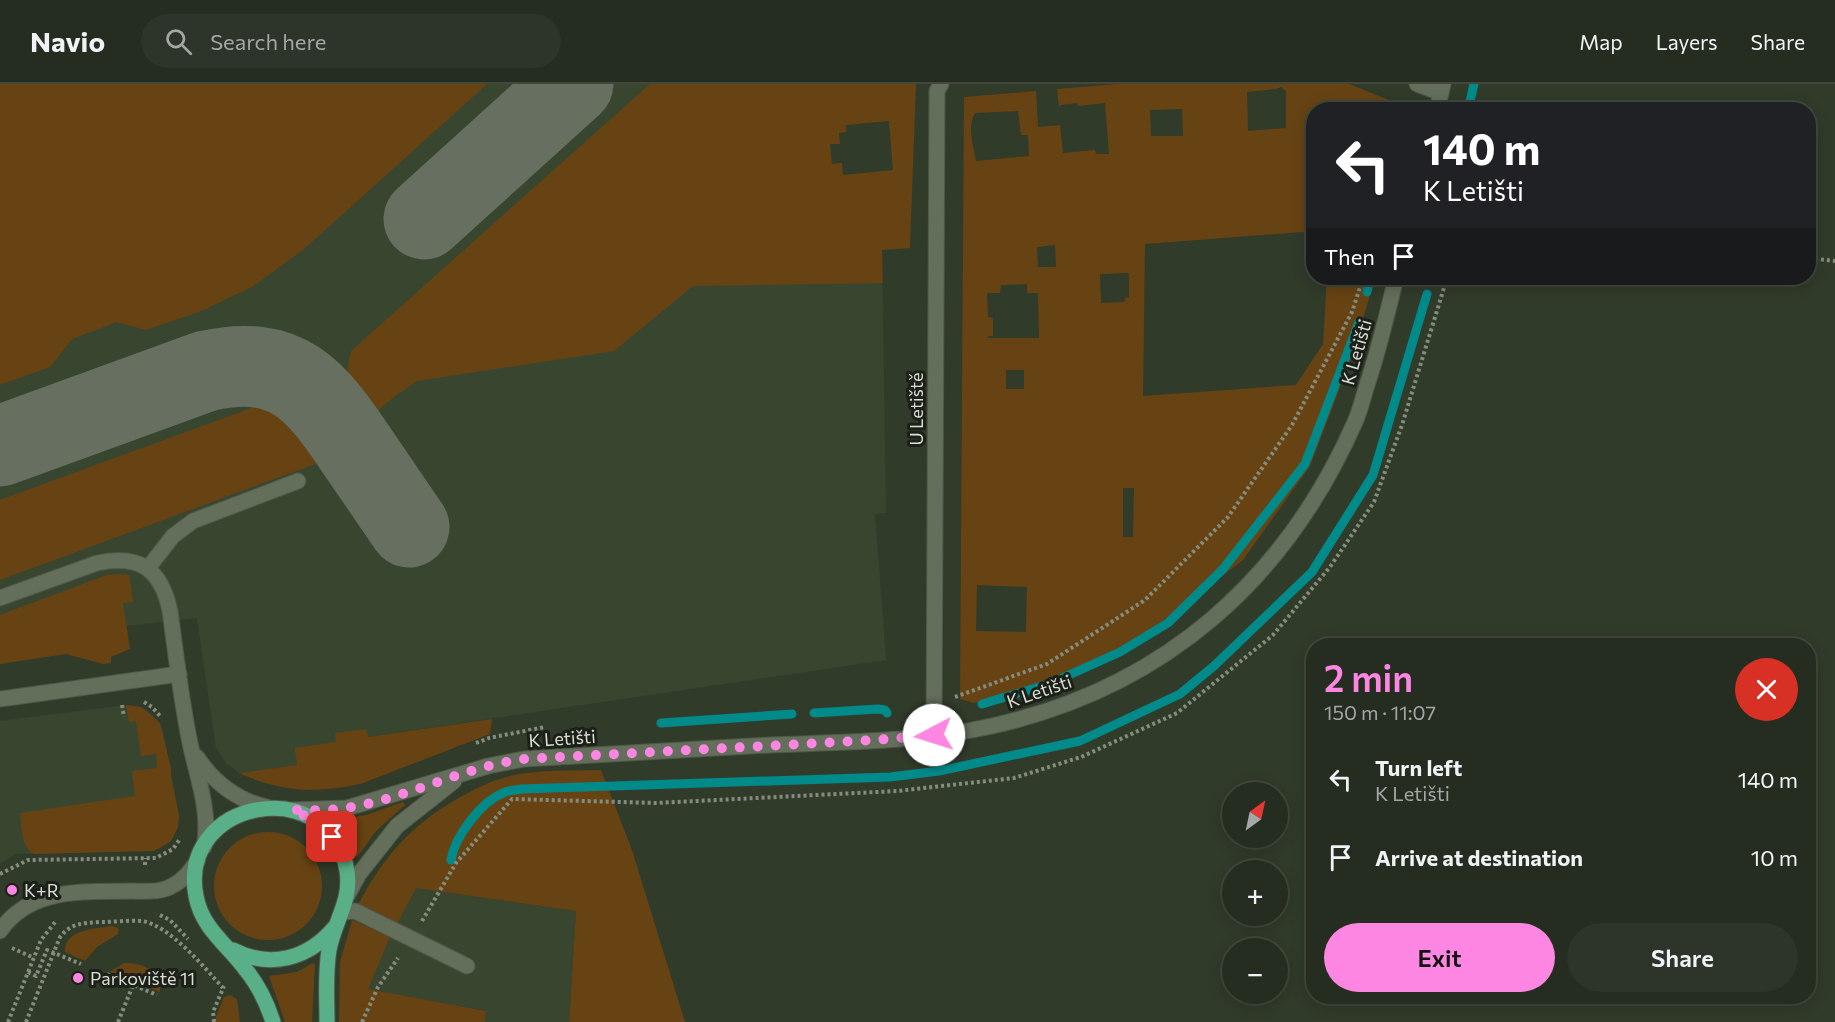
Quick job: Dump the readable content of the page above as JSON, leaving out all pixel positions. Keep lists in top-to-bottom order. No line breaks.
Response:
{"streets":{"main road":["K Letišti"],"street":["U Letiště"]},"crossings":[["K Letišti","U Letiště"]],"places":["K+R","Parkoviště 11"],"north":"top right","page":{"header":"Navio","search":"Search here","nav":["Map","Layers","Share"],"turn":["140 m","K Letišti"],"then":"Then","heading":["2 min","150 m · 11:07"],"list":[{"name":"Turn left","note":"K Letišti","value":"140 m"},{"name":"Arrive at destination","value":"10 m"}],"map_buttons":["+","−"],"buttons":["Exit","Share"]}}
